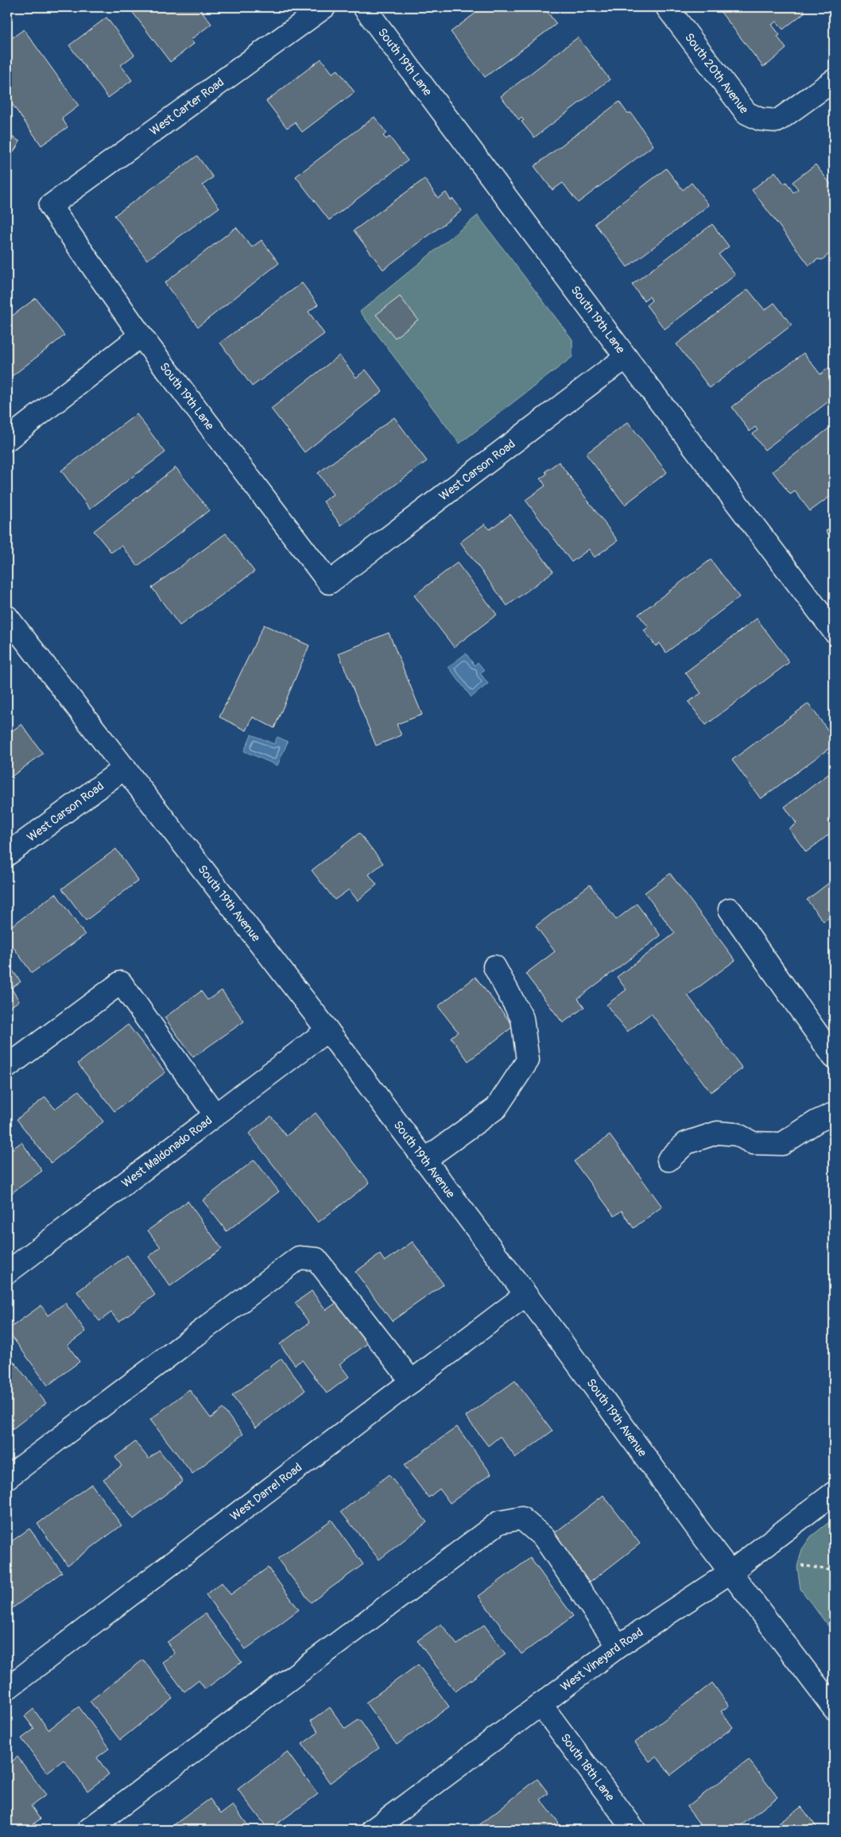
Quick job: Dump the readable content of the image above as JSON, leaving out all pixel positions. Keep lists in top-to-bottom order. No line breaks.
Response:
{"streets":{"street":["South 19th Lane","South 20th Avenue","West Carter Road","West Carson Road","South 19th Avenue","West Maldonado Road","West Darrel Road","West Vineyard Road","South 18th Lane"]},"crossings":[["South 19th Lane","West Carter Road"],["South 19th Lane","West Carson Road"],["West Carson Road","South 19th Avenue"],["South 19th Avenue","West Maldonado Road"],["South 19th Avenue","West Darrel Road"],["South 19th Avenue","West Vineyard Road"],["West Vineyard Road","South 18th Lane"]]}
